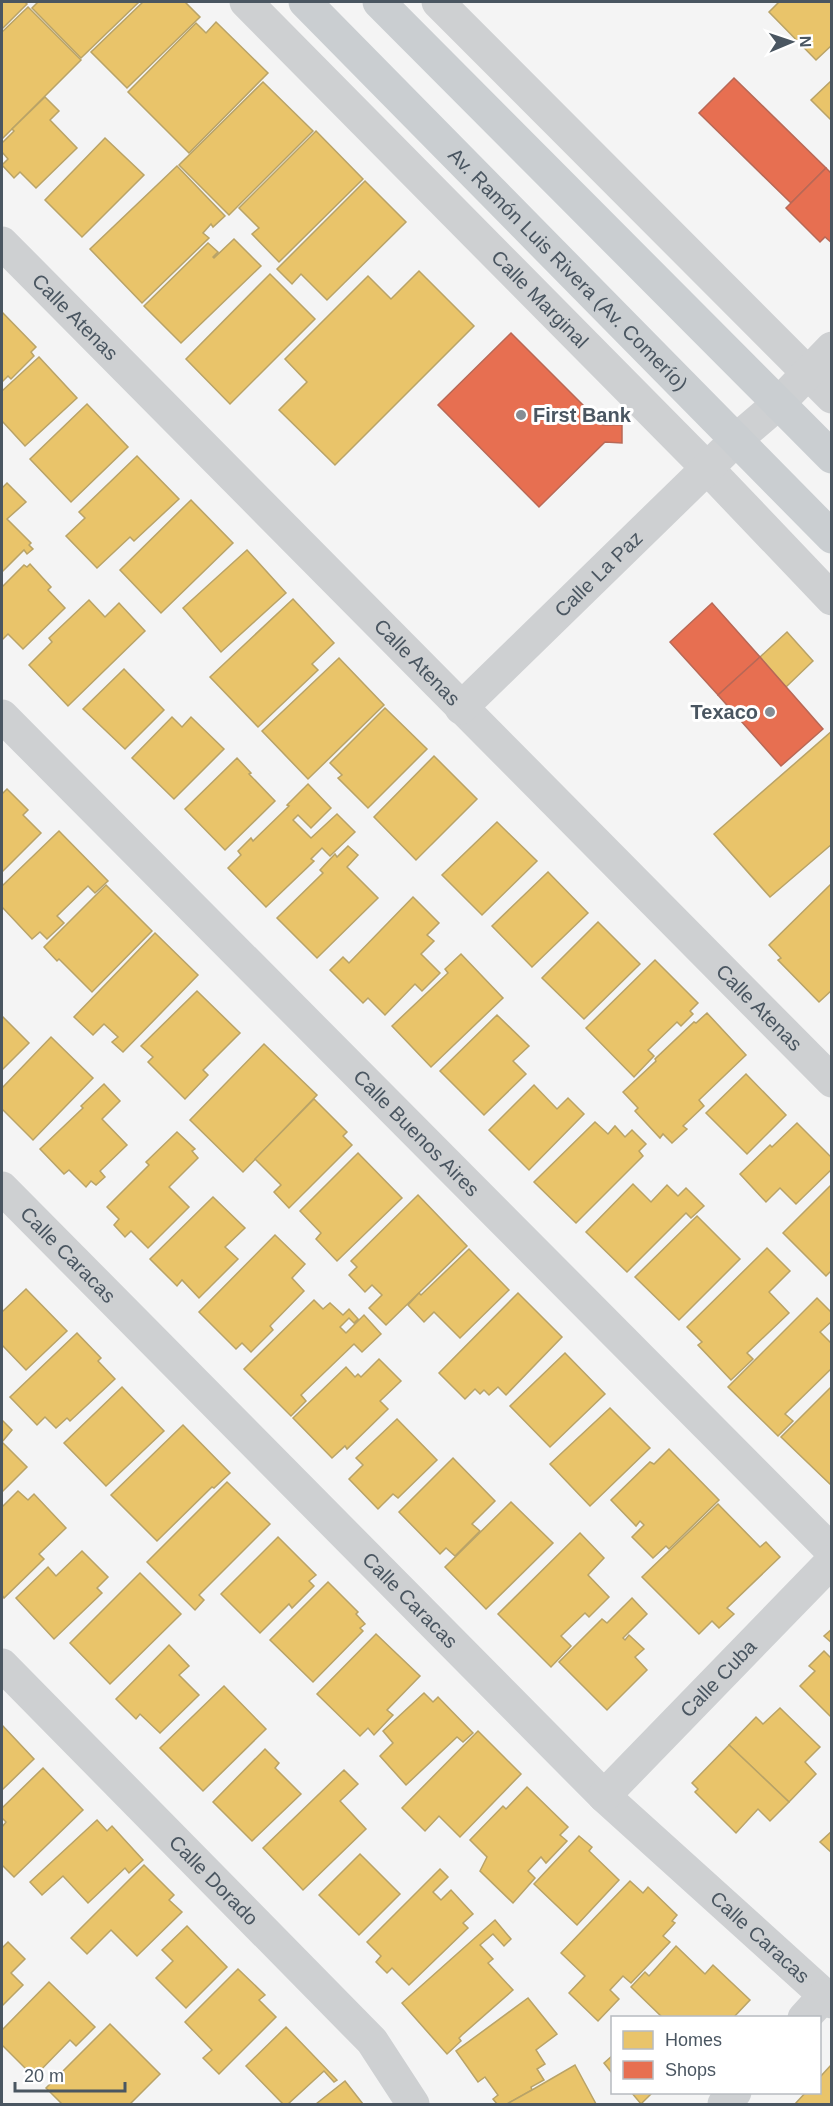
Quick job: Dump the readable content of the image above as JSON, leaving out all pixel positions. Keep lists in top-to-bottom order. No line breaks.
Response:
{"streets":{"main road":["Av. Ramón Luis Rivera (Av. Comerío)"],"street":["Calle Marginal","Calle Atenas","Calle La Paz","Calle Buenos Aires","Calle Caracas","Calle Cuba","Calle Dorado"]},"crossings":[["Av. Ramón Luis Rivera (Av. Comerío)","Calle La Paz"],["Calle Marginal","Calle La Paz"],["Calle Atenas","Calle La Paz"],["Calle Caracas","Calle Cuba"]],"places":["First Bank","Texaco"],"legend":["Homes","Shops"],"scale_bar":"20 m","north":"right"}
